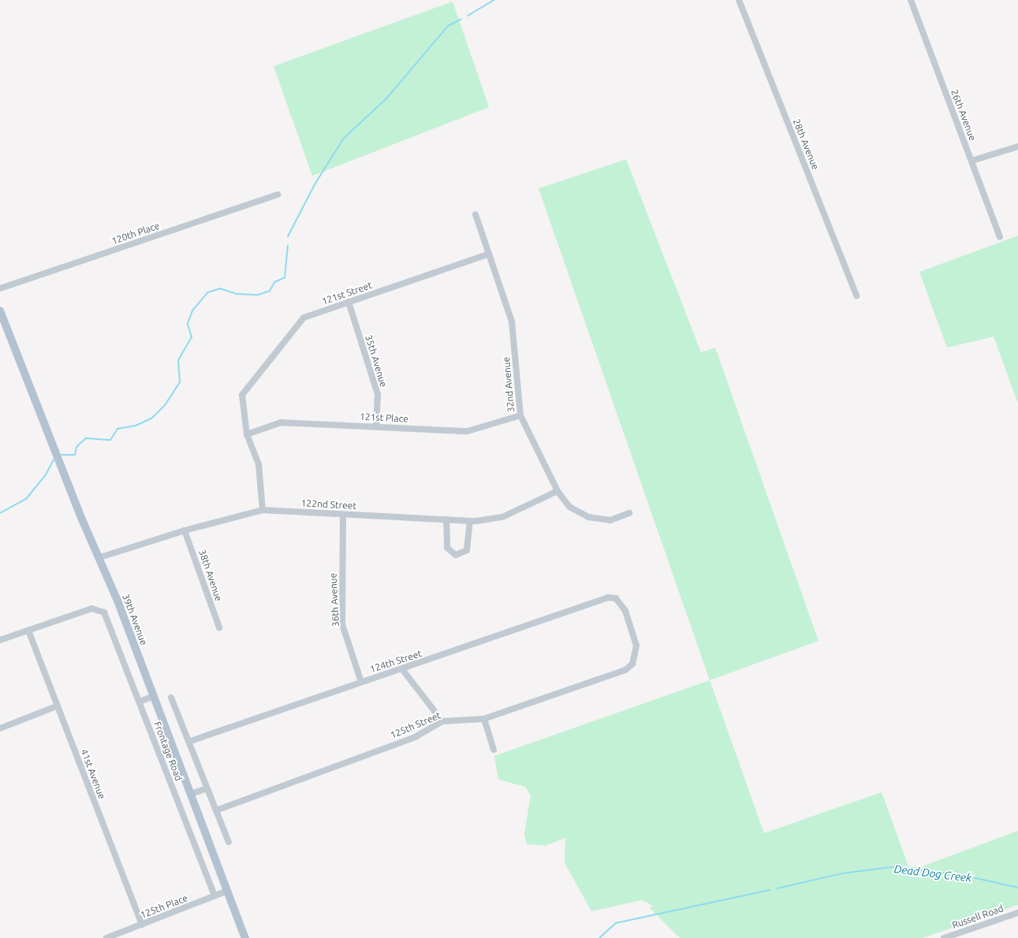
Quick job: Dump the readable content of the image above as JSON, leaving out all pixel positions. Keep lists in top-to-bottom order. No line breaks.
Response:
{"streets":{"main road":["39th Avenue"],"street":["26th Avenue","28th Avenue","120th Place","121st Street","35th Avenue","32nd Avenue","121st Place","122nd Street","38th Avenue","36th Avenue","124th Street","125th Street","Frontage Road","41st Avenue","125th Place","Russell Road"]},"crossings":[["121st Street","35th Avenue"],["121st Street","32nd Avenue"],["121st Street","121st Place"],["35th Avenue","121st Place"],["32nd Avenue","121st Place"],["32nd Avenue","122nd Street"],["122nd Street","38th Avenue"],["122nd Street","36th Avenue"],["122nd Street","39th Avenue"],["36th Avenue","124th Street"],["39th Avenue","125th Place"],["124th Street","125th Street"],["Frontage Road","41st Avenue"],["Frontage Road","125th Place"],["41st Avenue","125th Place"]],"water":["Dead Dog Creek"]}
